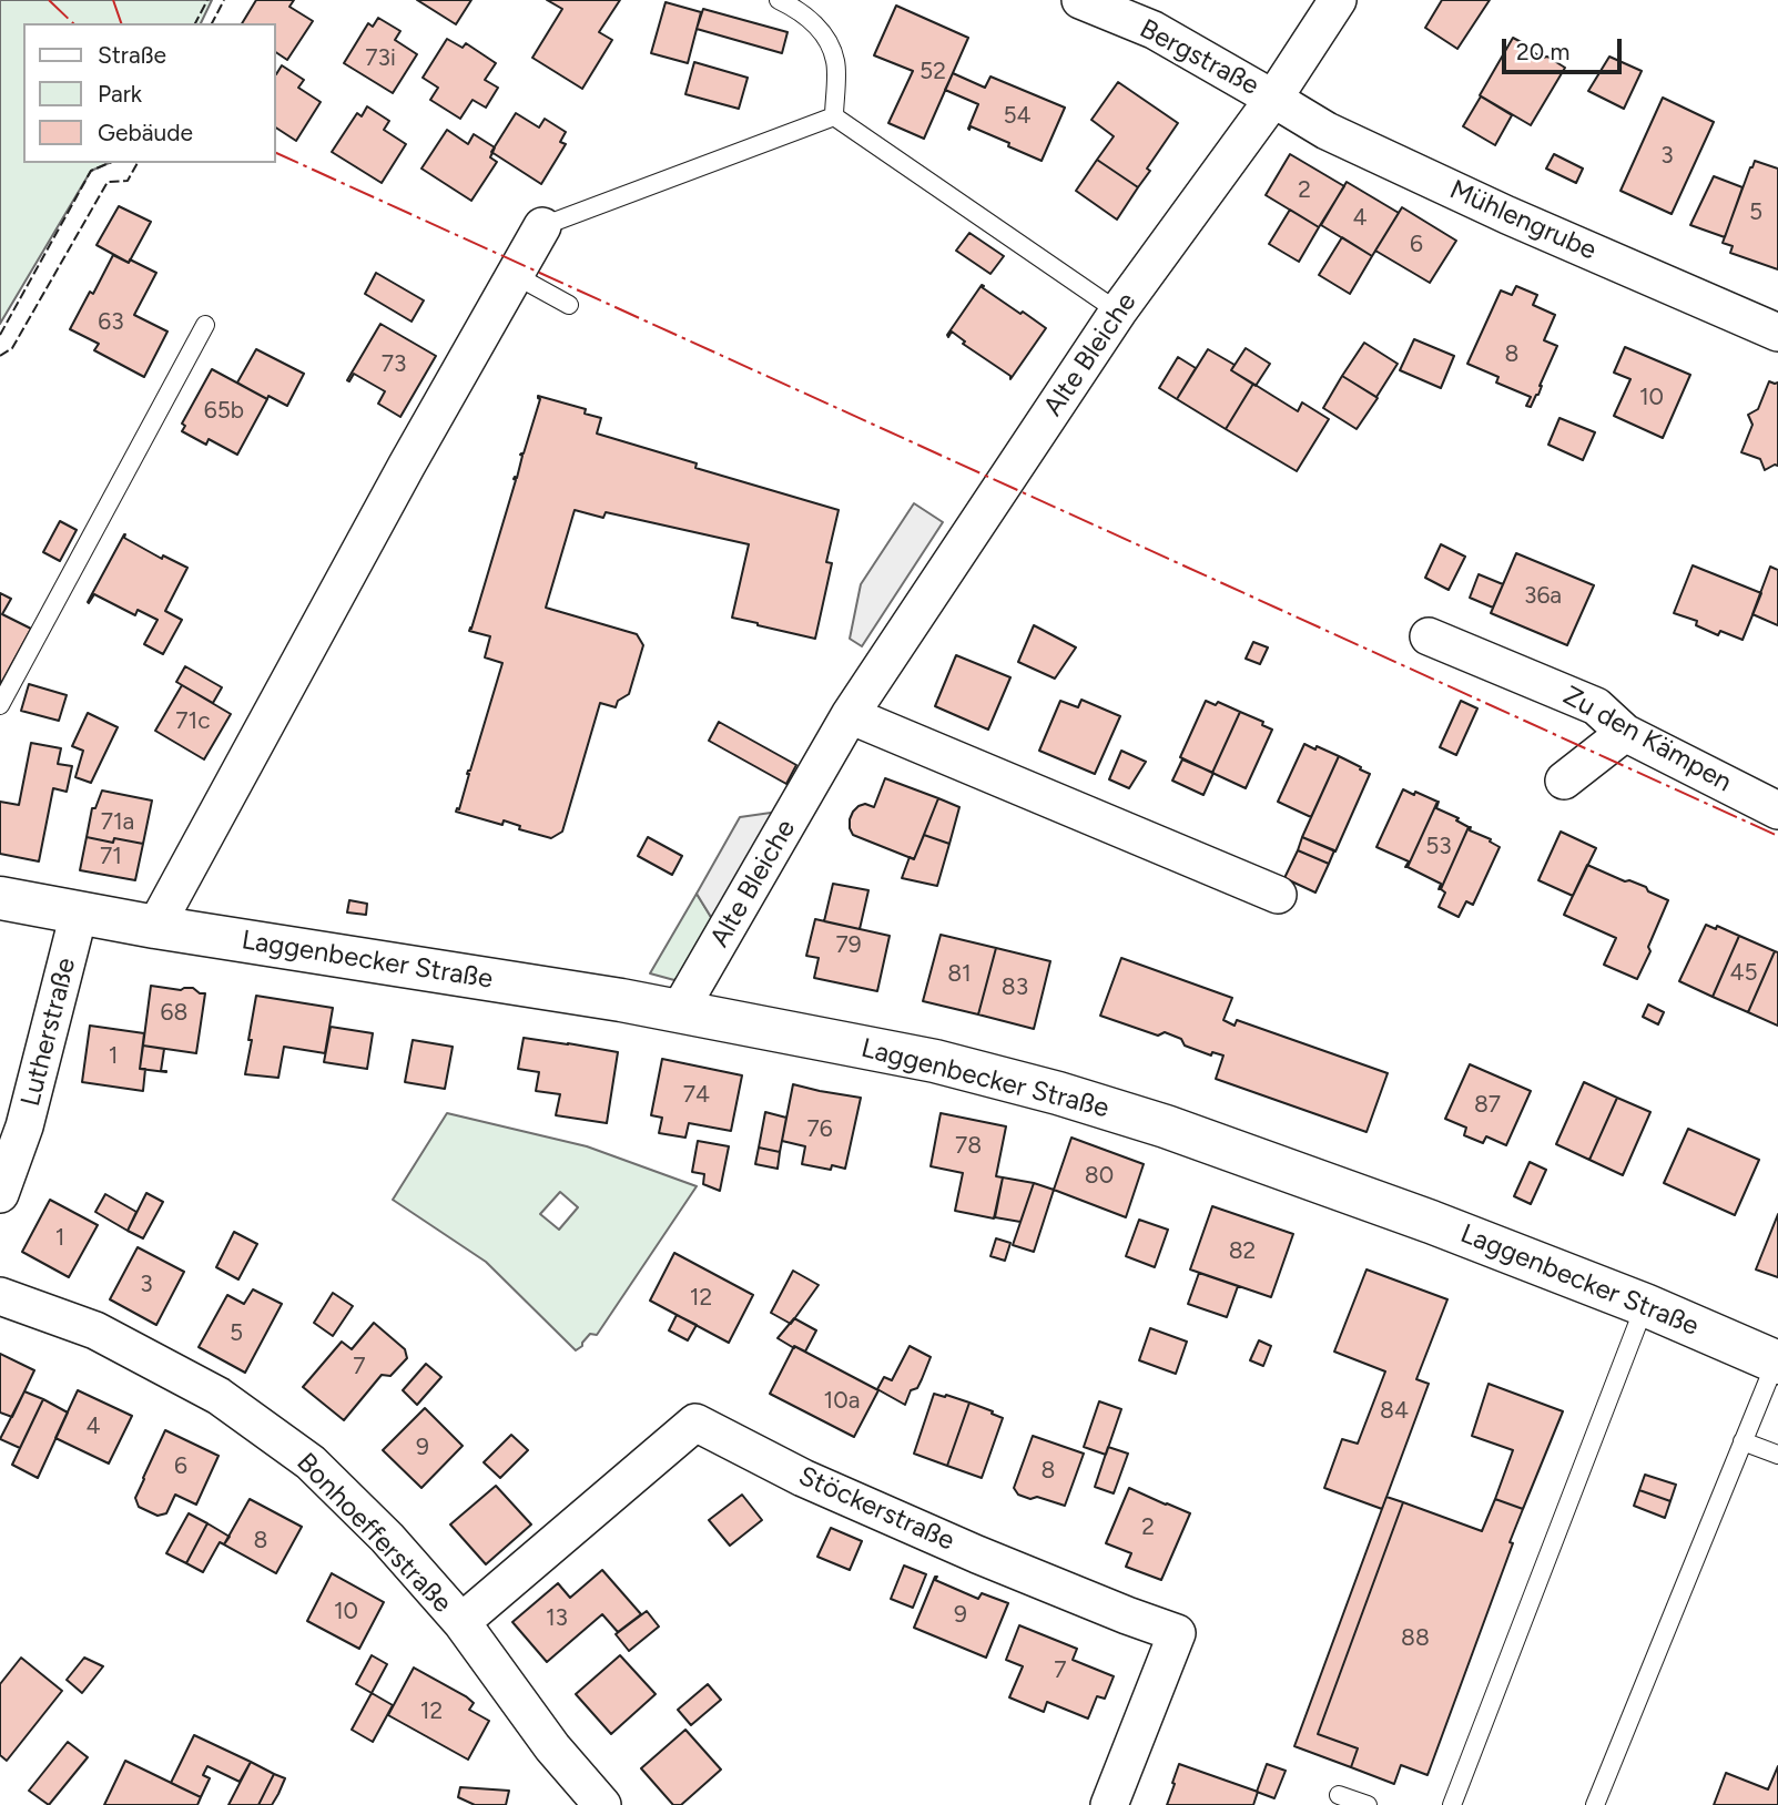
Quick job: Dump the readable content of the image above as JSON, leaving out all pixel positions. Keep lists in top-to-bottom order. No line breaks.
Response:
{"streets":{"street":["Bergstraße","Mühlengrube","Alte Bleiche","Zu den Kämpen","Laggenbecker Straße","Lutherstraße","Stöckerstraße","Bonhoefferstraße"]},"crossings":[["Bergstraße","Mühlengrube"],["Bergstraße","Alte Bleiche"],["Mühlengrube","Alte Bleiche"],["Alte Bleiche","Laggenbecker Straße"],["Laggenbecker Straße","Lutherstraße"],["Stöckerstraße","Bonhoefferstraße"]],"house_numbers":["73i","52","54","3","2","5","4","6","63","8","73","10","65b","36a","71c","71a","53","71","79","45","81","83","68","1","74","87","76","78","80","1","82","3","12","5","7","10a","84","4","9","6","8","2","8","10","9","13","88","7","12"],"legend":["Straße","Park","Gebäude"],"scale_bar":"20 m"}
